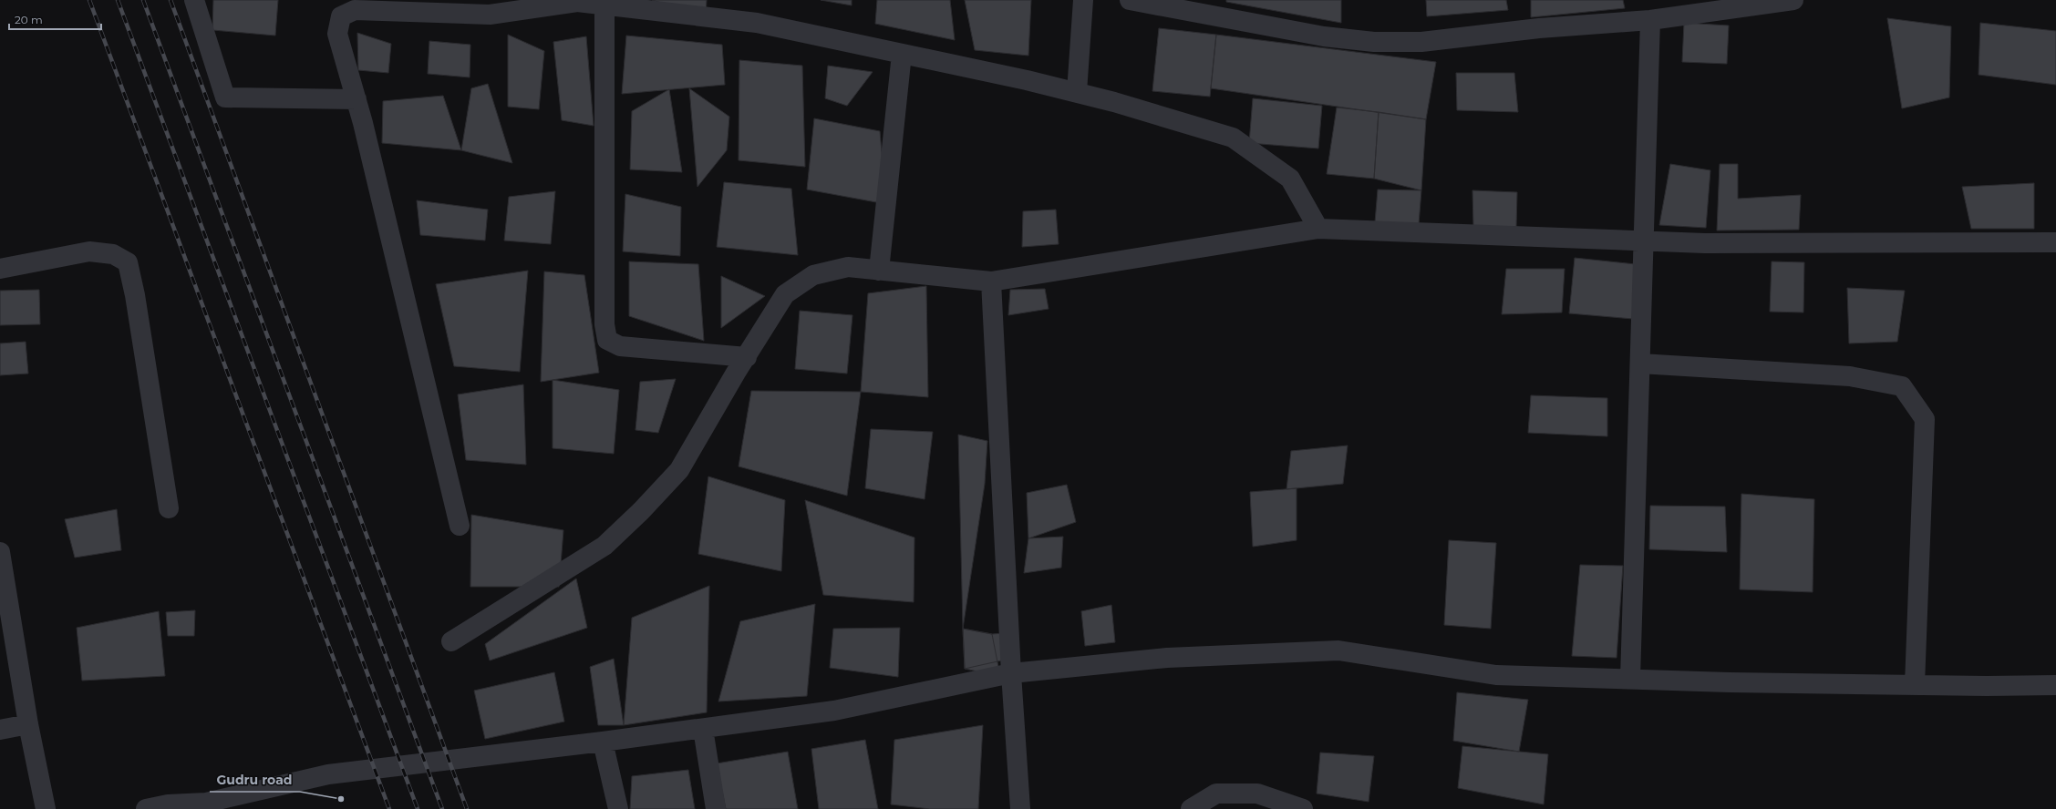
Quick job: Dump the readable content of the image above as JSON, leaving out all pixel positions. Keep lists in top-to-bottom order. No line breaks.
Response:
{"places":["Gudru road"],"scale_bar":"20 m"}
